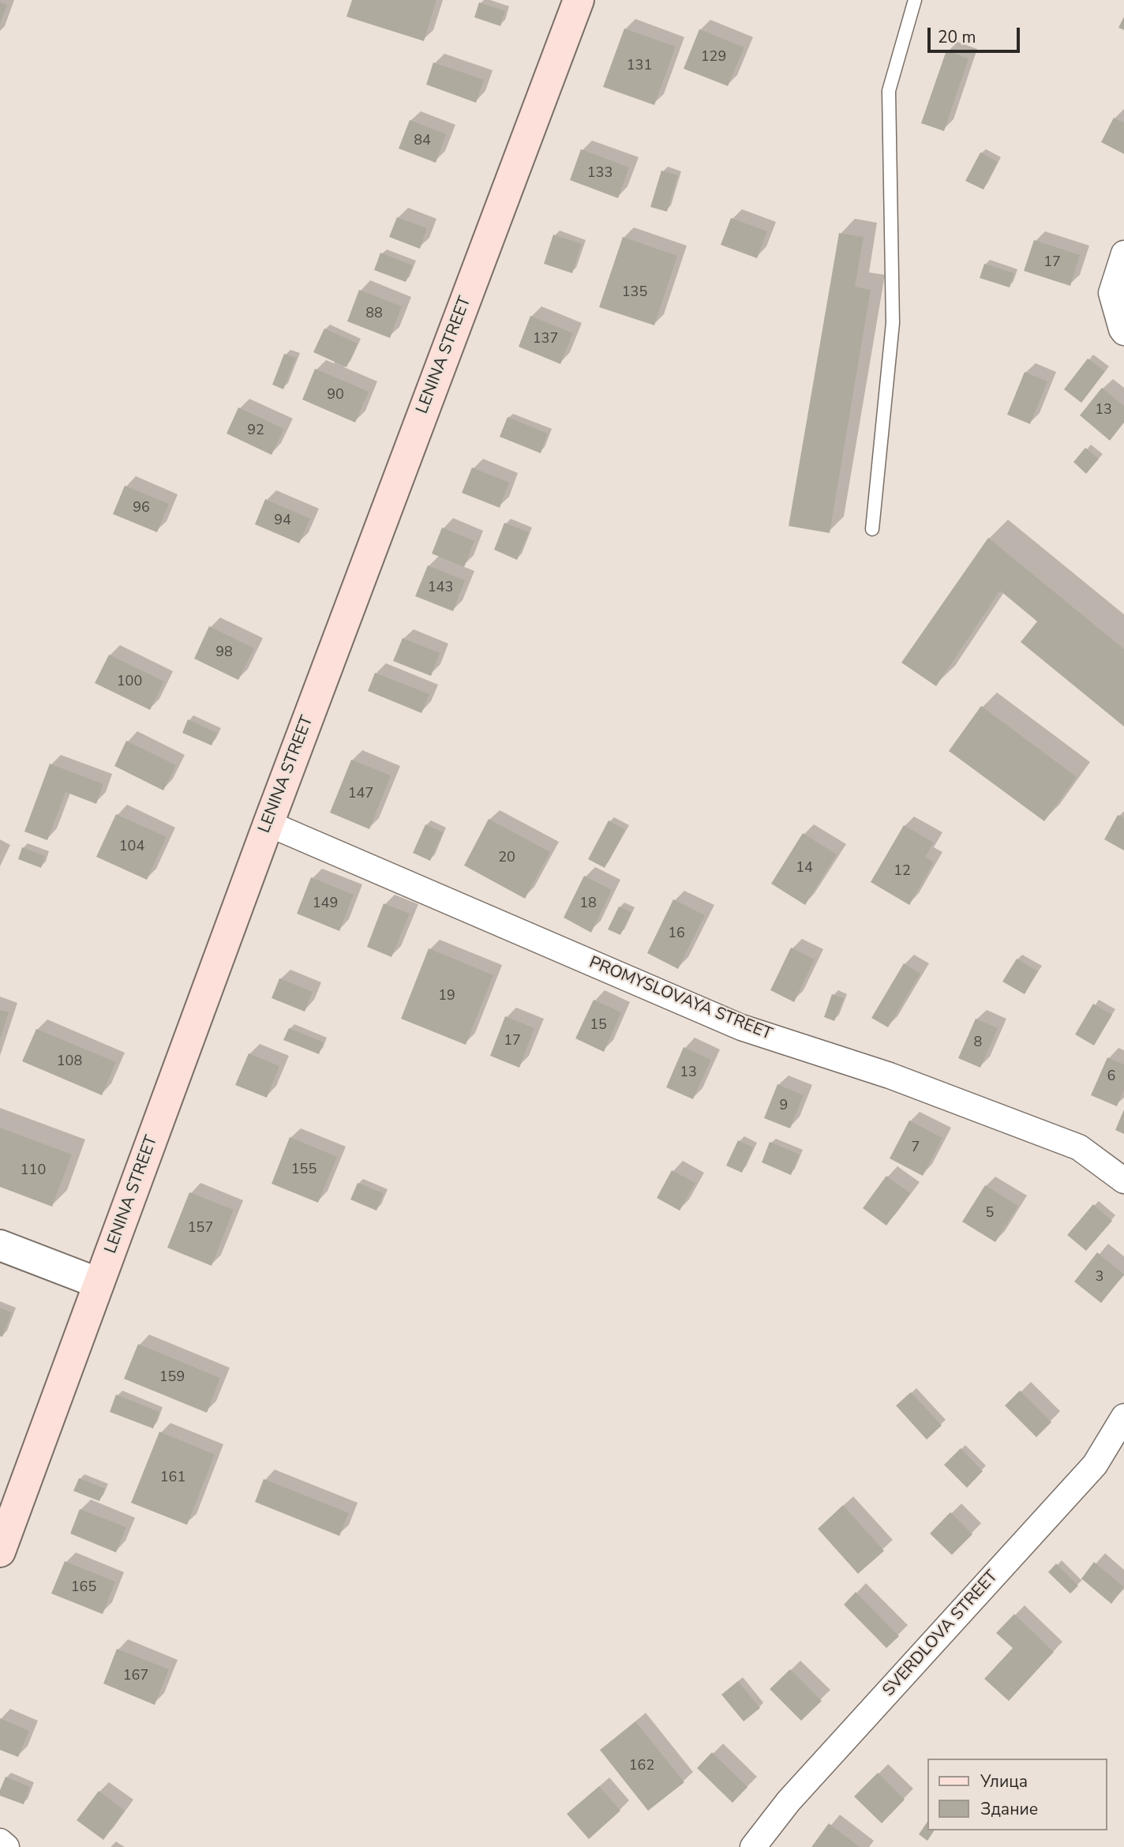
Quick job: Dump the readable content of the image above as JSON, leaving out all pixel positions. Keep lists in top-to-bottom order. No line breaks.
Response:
{"streets":{"main road":["LENINA STREET"],"street":["PROMYSLOVAYA STREET","SVERDLOVA STREET"]},"crossings":[["LENINA STREET","PROMYSLOVAYA STREET"]],"house_numbers":["129","131","84","133","17","135","88","137","90","13","92","96","94","143","98","100","147","104","20","14","12","149","18","16","19","15","17","8","108","13","6","9","7","155","110","5","157","3","159","161","165","167","162"],"legend":["Улица","Здание"],"scale_bar":"20 m"}
